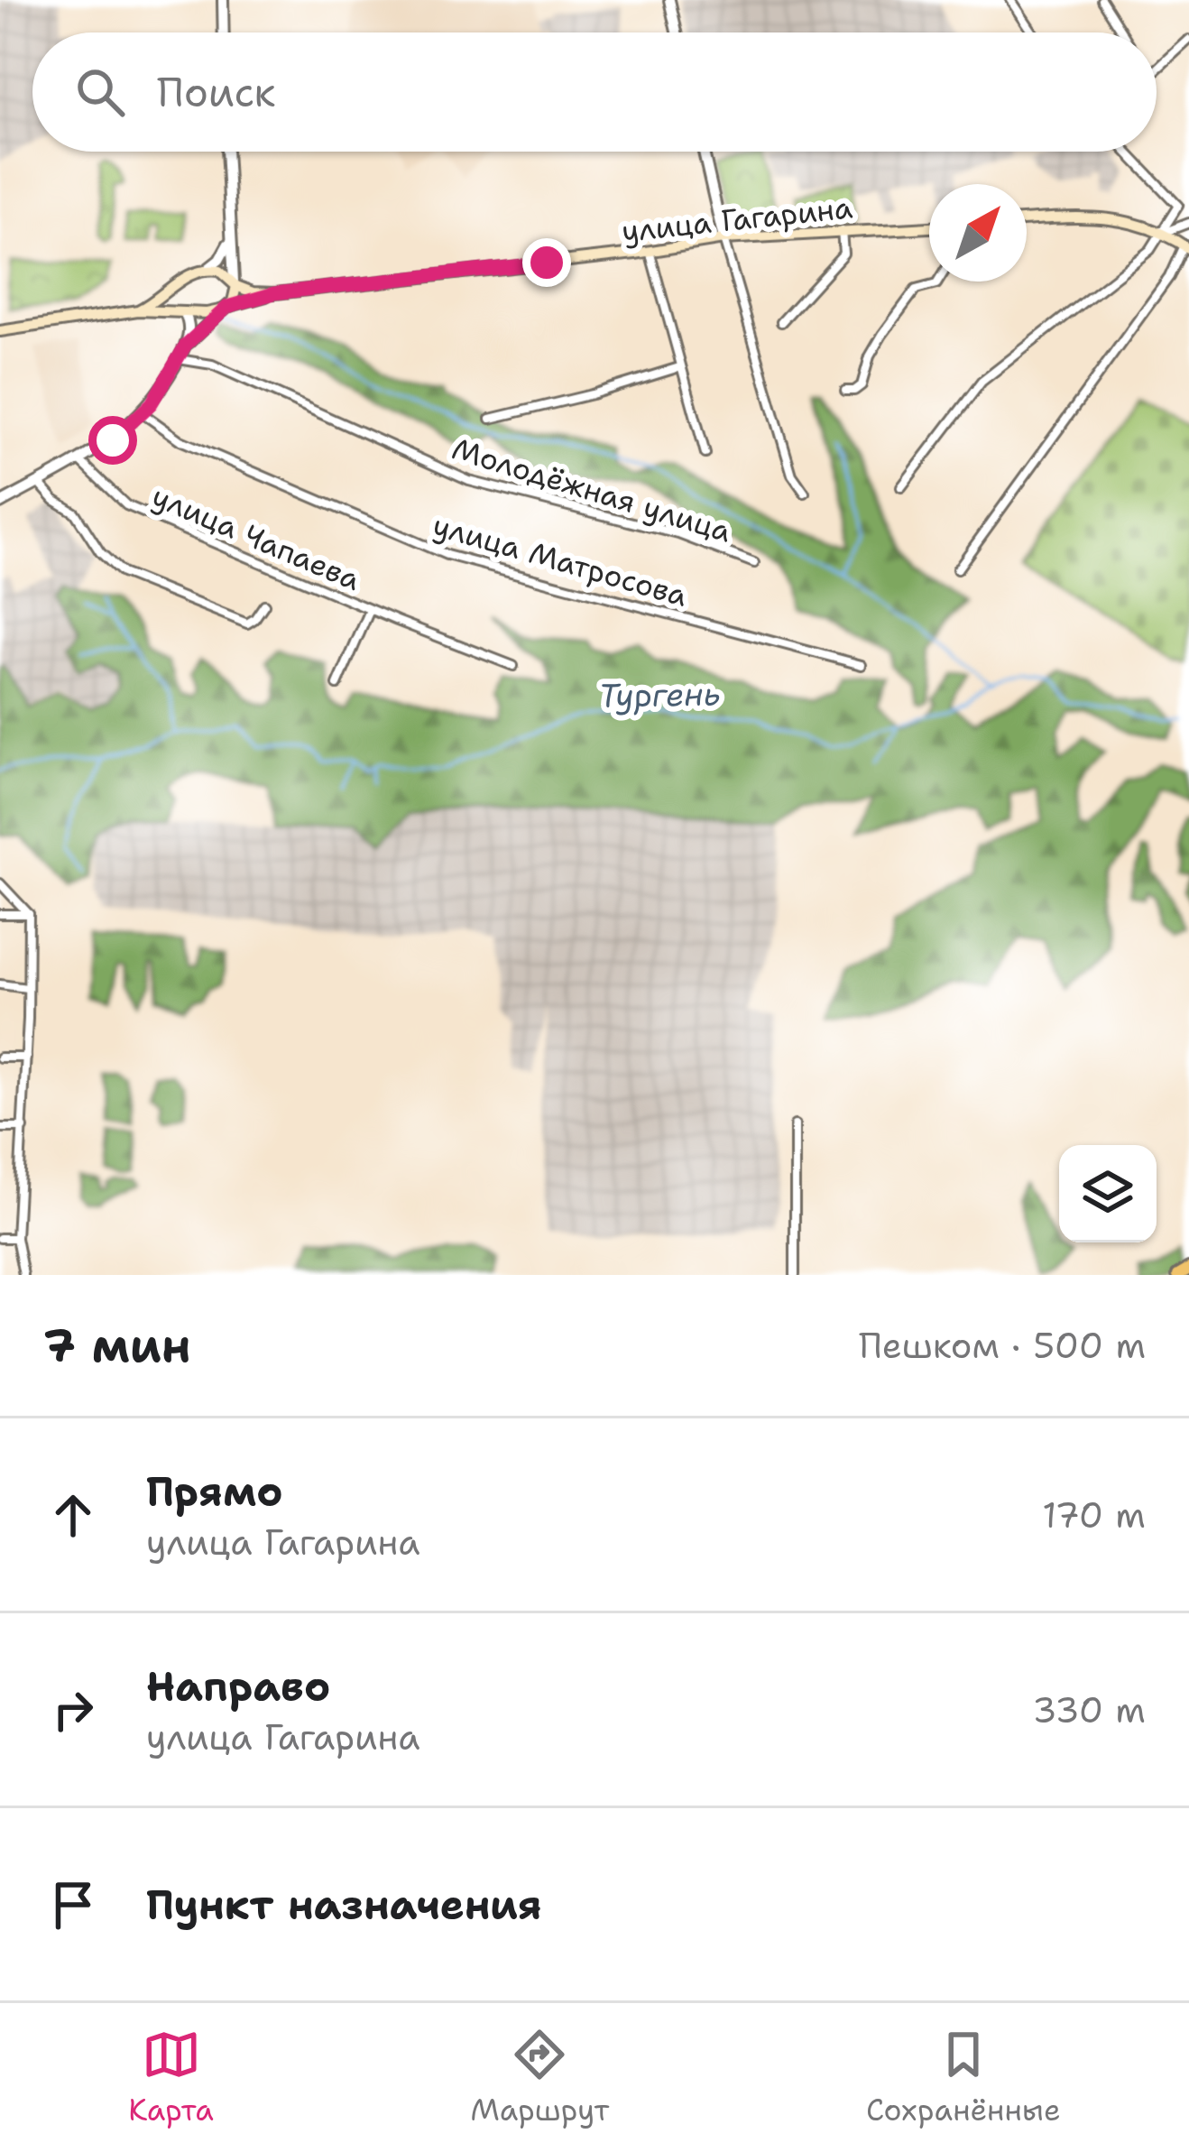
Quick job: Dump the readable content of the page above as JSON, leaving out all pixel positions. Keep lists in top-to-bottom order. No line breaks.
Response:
{"streets":{"main road":["улица Гагарина"],"street":["Молодёжная улица","улица Чапаева","улица Матросова"]},"crossings":[["улица Гагарина","Молодёжная улица"],["улица Гагарина","улица Чапаева"],["улица Гагарина","улица Матросова"]],"water":["Тургень"],"north":"top right","page":{"search":"Поиск","heading":["7 мин","Пешком · 500 m"],"list":[["Прямо","улица Гагарина","170 m"],["Направо","улица Гагарина","330 m"],"Пункт назначения"],"nav":["Карта","Маршрут","Сохранённые"]}}
